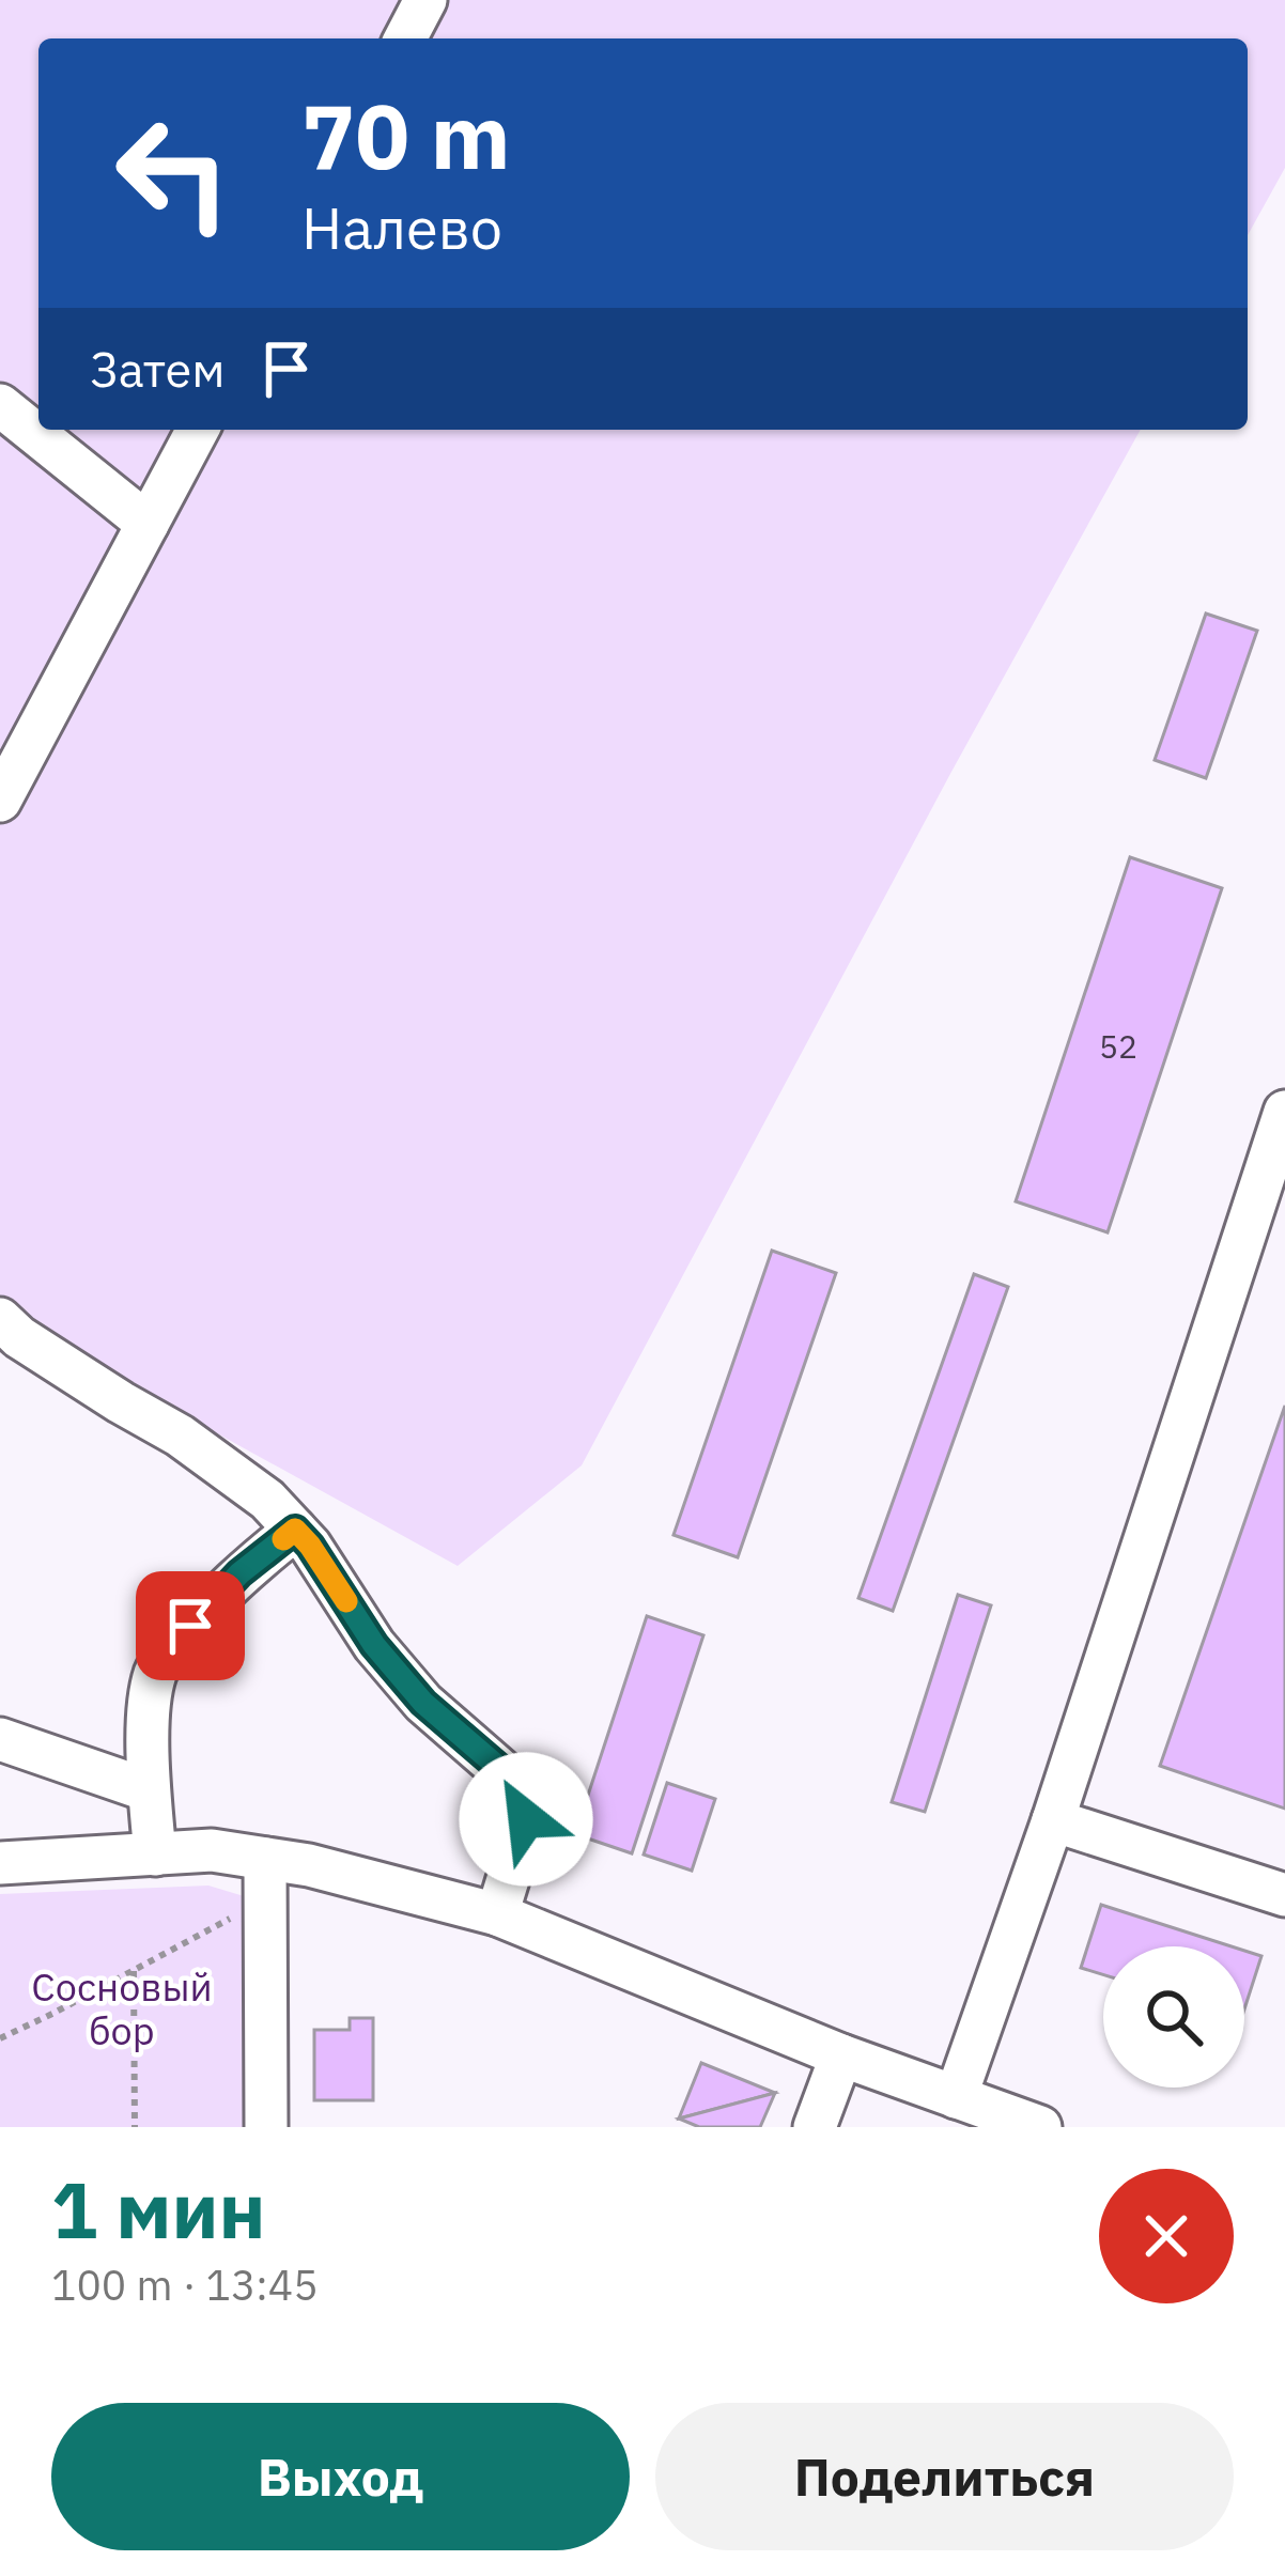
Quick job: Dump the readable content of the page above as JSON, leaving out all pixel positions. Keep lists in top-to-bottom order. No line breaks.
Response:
{"parks":["Сосновый бор"],"house_numbers":["52"],"page":{"turn":["70 m","Налево"],"then":"Затем","heading":["1 мин","100 m · 13:45"],"buttons":["Выход","Поделиться"]}}
